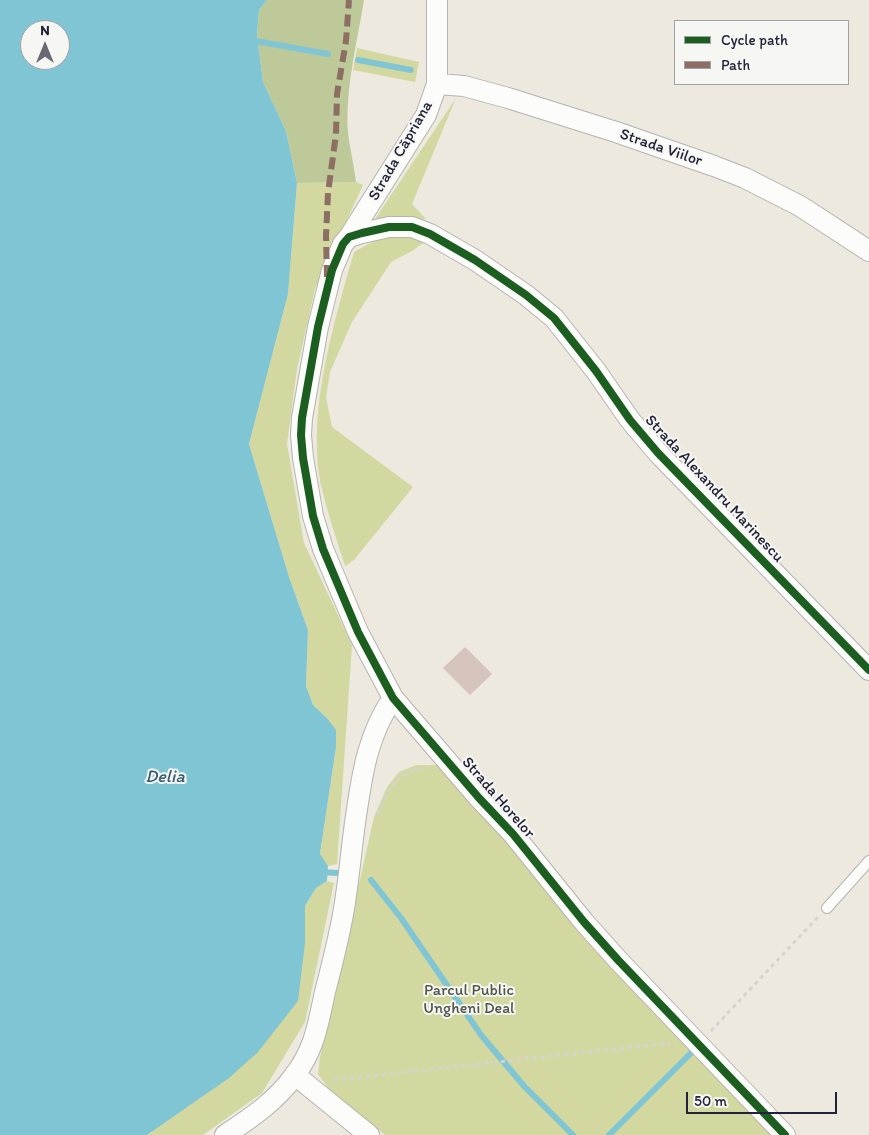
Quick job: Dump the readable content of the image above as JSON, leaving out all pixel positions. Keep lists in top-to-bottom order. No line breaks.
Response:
{"streets":{"street":["Strada Viilor","Strada Căpriana","Strada Alexandru Marinescu","Strada Horelor"]},"crossings":[["Strada Viilor","Strada Căpriana"],["Strada Căpriana","Strada Alexandru Marinescu"],["Strada Căpriana","Strada Horelor"],["Strada Alexandru Marinescu","Strada Horelor"]],"water":["Delia"],"parks":["Parcul Public Ungheni Deal"],"legend":["Cycle path","Path"],"scale_bar":"50 m","north":"top"}
